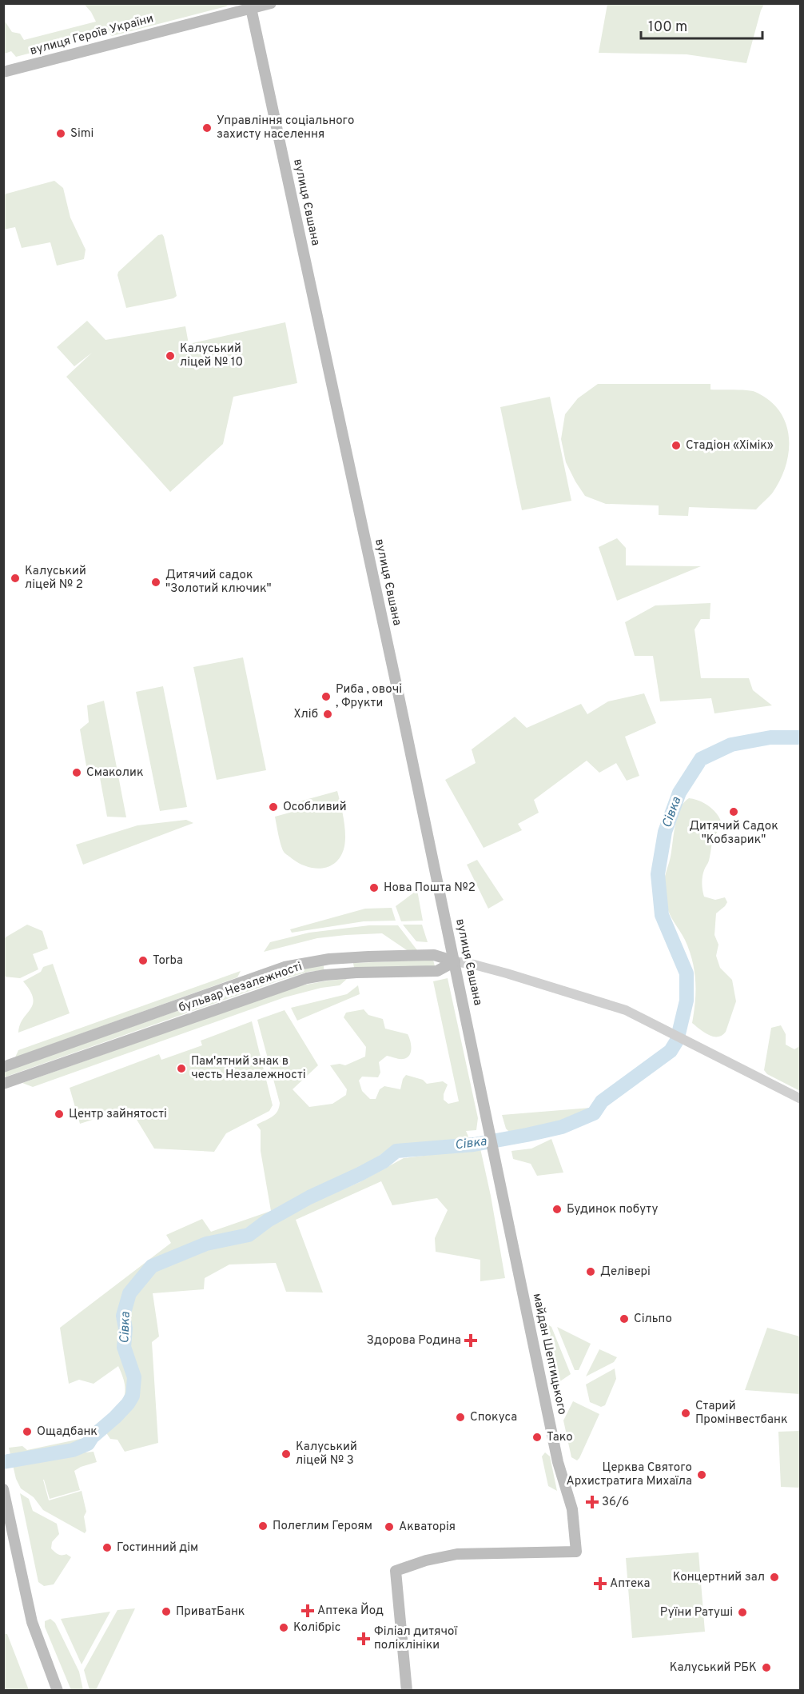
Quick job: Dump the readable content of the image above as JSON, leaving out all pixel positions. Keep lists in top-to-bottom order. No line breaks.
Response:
{"streets":{"main road":["вулиця Героїв України","вулиця Євшана","бульвар Незалежності","майдан Шептицького"]},"crossings":[["вулиця Героїв України","вулиця Євшана"],["вулиця Євшана","бульвар Незалежності"],["вулиця Євшана","майдан Шептицького"]],"water":["Сівка"],"places":{"other":["Управління соціального захисту населення","Simi","Калуський ліцей № 10","Стадіон «Хімік»","Калуський ліцей № 2","Дитячий садок \"Золотий ключик\"","Риба , овочі , Фрукти","Хліб","Смаколик","Особливий","Дитячий Садок \"Кобзарик\"","Нова Пошта №2","Torba","Пам'ятний знак в честь Незалежності","Центр зайнятості","Будинок побуту","Делівері","Сільпо","Старий Промінвестбанк","Спокуса","Ощадбанк","Тако","Калуський ліцей № 3","Церква Святого Архистратига Михаїла","Полеглим Героям","Акваторія","Гостинний дім","Концертний зал","ПриватБанк","Руїни Ратуші","Колібріс","Калуський РБК"],"health":["Здорова Родина","36/6","Аптека","Аптека Йод","Філіал дитячої поліклініки"]},"scale_bar":"100 m"}
